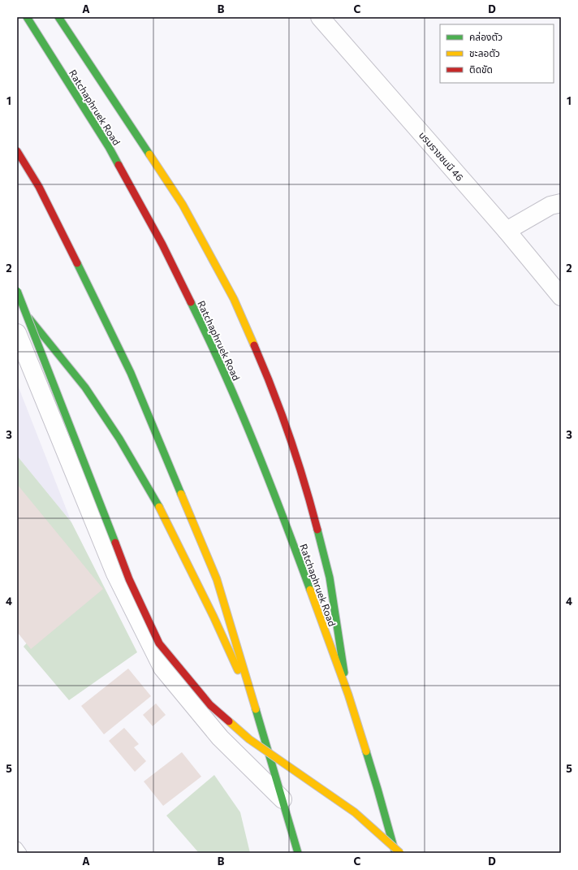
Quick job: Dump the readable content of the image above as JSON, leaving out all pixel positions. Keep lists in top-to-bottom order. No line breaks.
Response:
{"streets":{"main road":["Ratchaphruek Road"],"street":["บรมราชชนนี 46"]},"legend":["คล่องตัว","ชะลอตัว","ติดขัด"],"grid":{"columns":["A","B","C","D"],"rows":["1","2","3","4","5"]}}
